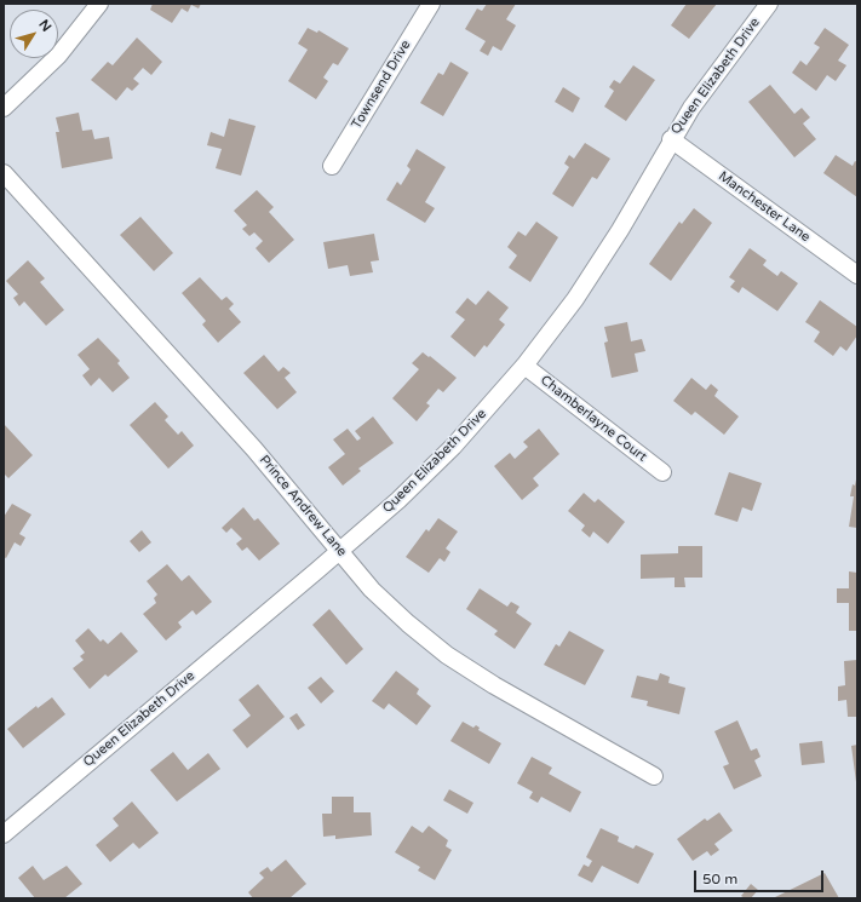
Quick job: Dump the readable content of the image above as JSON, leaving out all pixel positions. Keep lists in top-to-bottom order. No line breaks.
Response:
{"streets":{"street":["Queen Elizabeth Drive","Townsend Drive","Manchester Lane","Chamberlayne Court","Prince Andrew Lane"]},"crossings":[["Queen Elizabeth Drive","Manchester Lane"],["Queen Elizabeth Drive","Chamberlayne Court"],["Queen Elizabeth Drive","Prince Andrew Lane"]],"scale_bar":"50 m","north":"top right"}
